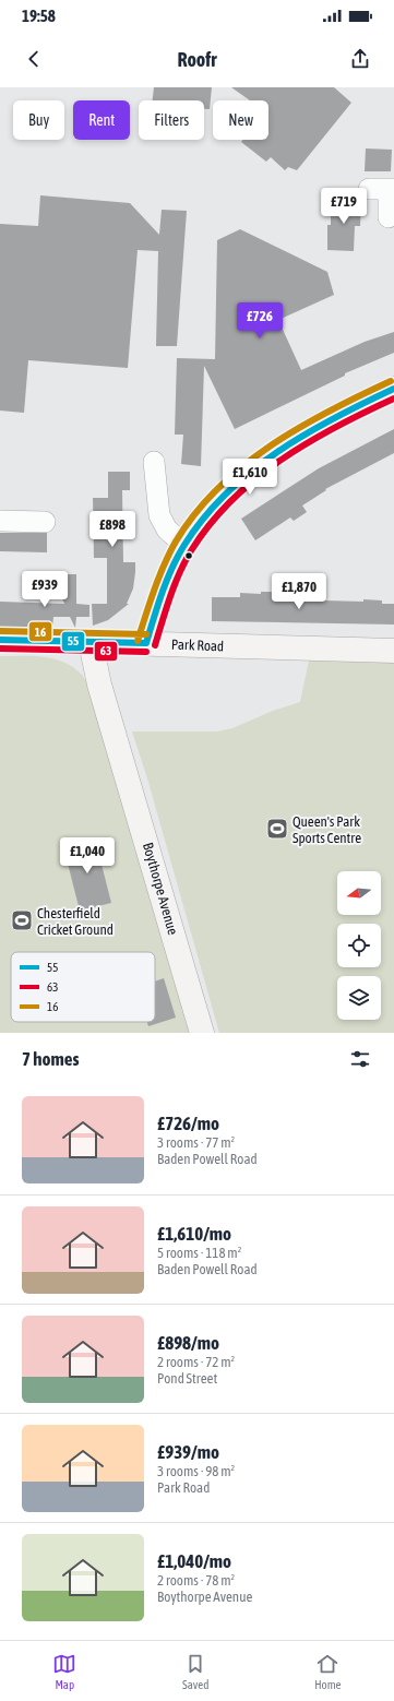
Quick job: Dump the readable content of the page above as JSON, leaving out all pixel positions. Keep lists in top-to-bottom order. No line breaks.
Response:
{"streets":{"street":["Park Road","Boythorpe Avenue"]},"crossings":[["Park Road","Boythorpe Avenue"]],"places":{"sports":["Queen's Park Sports Centre","Chesterfield Cricket Ground"]},"lines":["transit line 16","transit line 55","transit line 63"],"legend":["55","63","16"],"north":"left","page":{"status":"19:58","header":"Roofr","chip":["Buy","Rent","Filters","New"],"price":["£719","£726","£1,610","£898","£939","£1,870","£1,040"],"heading":"7 homes","list":[{"name":"£726/mo","note":"3 rooms · 77 m² · Baden Powell Road"},{"name":"£1,610/mo","note":"5 rooms · 118 m² · Baden Powell Road"},{"name":"£898/mo","note":"2 rooms · 72 m² · Pond Street"},{"name":"£939/mo","note":"3 rooms · 98 m² · Park Road"},{"name":"£1,040/mo","note":"2 rooms · 78 m² · Boythorpe Avenue"}],"tabs":["Map","Saved","Home"]}}
